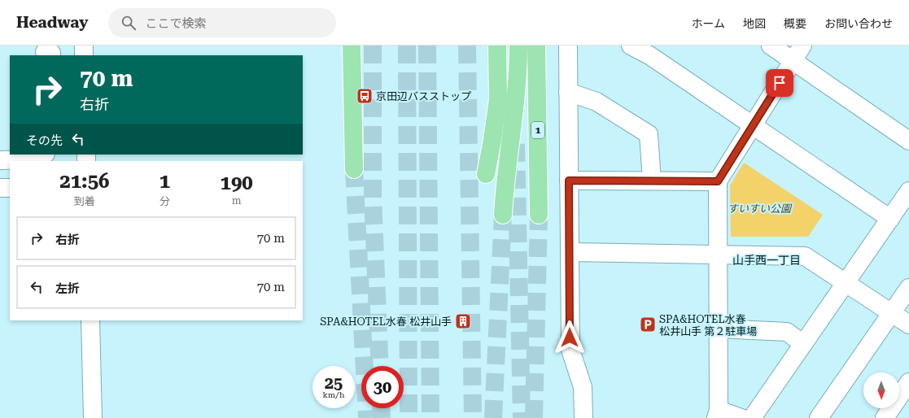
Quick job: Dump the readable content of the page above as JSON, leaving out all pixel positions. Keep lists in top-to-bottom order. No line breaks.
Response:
{"streets":{"highway":["1"]},"districts":["山手西一丁目"],"parks":["すいすい公園"],"places":{"bus stop":["京田辺バスストップ"],"building":["SPA&HOTEL水春 松井山手"],"parking":["SPA&HOTEL水春 松井山手 第２駐車場"]},"north":"bottom","page":{"header":"Headway","search":"ここで検索","nav":["ホーム","地図","概要","お問い合わせ"],"turn":["70 m","右折"],"then":"その先","eta":["21:56","到着","1","分","190","m"],"list":[{"name":"右折","value":"70 m"},{"name":"左折","value":"70 m"}],"speed":"25 km/h","limit":"30"}}
